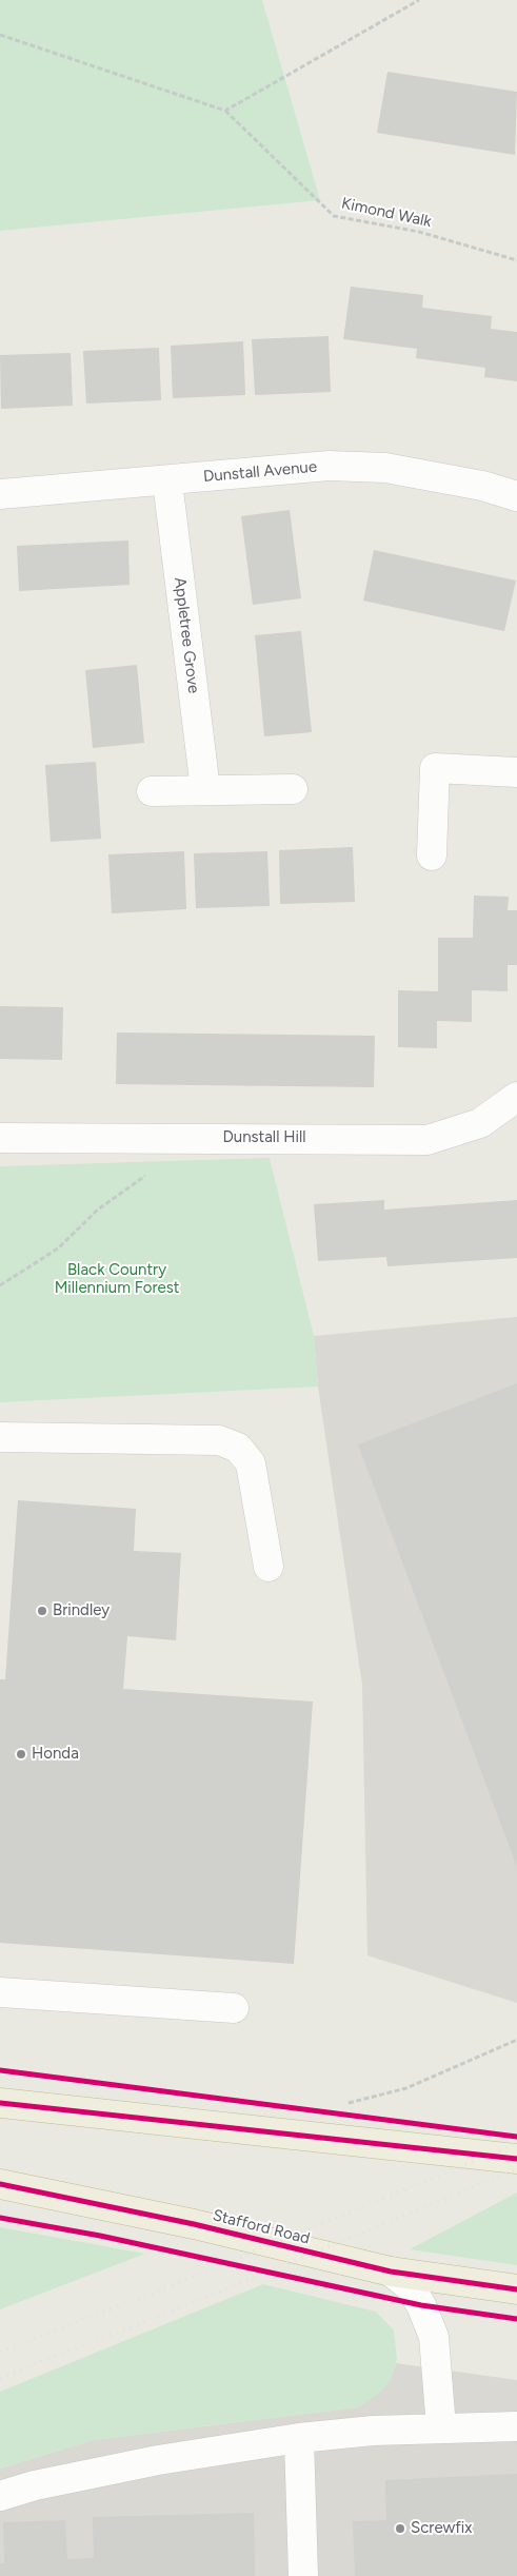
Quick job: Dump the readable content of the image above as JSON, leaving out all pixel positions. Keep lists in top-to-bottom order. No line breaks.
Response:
{"streets":{"highway":["Stafford Road"],"street":["Dunstall Avenue","Appletree Grove","Dunstall Hill"],"path":["Kimond Walk"]},"crossings":[["Dunstall Avenue","Appletree Grove"]],"parks":["Black Country Millennium Forest"],"places":["Brindley","Honda","Screwfix"]}
